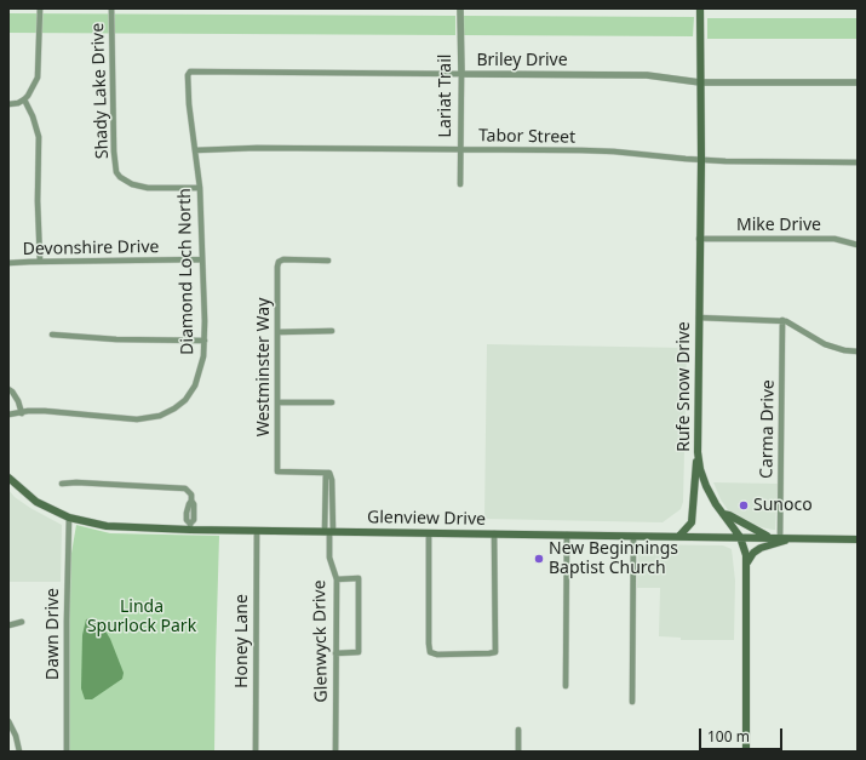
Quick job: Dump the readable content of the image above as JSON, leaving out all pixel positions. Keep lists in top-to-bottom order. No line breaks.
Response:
{"streets":{"main road":["Rufe Snow Drive","Glenview Drive"],"street":["Briley Drive","Shady Lake Drive","Lariat Trail","Tabor Street","Mike Drive","Devonshire Drive","Diamond Loch North","Westminster Way","Carma Drive","Dawn Drive","Honey Lane","Glenwyck Drive"]},"crossings":[["Briley Drive","Lariat Trail"],["Briley Drive","Diamond Loch North"],["Briley Drive","Rufe Snow Drive"],["Shady Lake Drive","Diamond Loch North"],["Lariat Trail","Tabor Street"],["Tabor Street","Diamond Loch North"],["Tabor Street","Rufe Snow Drive"],["Mike Drive","Rufe Snow Drive"],["Devonshire Drive","Diamond Loch North"],["Westminster Way","Glenwyck Drive"],["Rufe Snow Drive","Glenview Drive"],["Carma Drive","Glenview Drive"],["Glenview Drive","Dawn Drive"],["Glenview Drive","Honey Lane"],["Glenview Drive","Glenwyck Drive"]],"parks":["Linda Spurlock Park"],"places":["Sunoco","New Beginnings Baptist Church"],"scale_bar":"100 m"}
